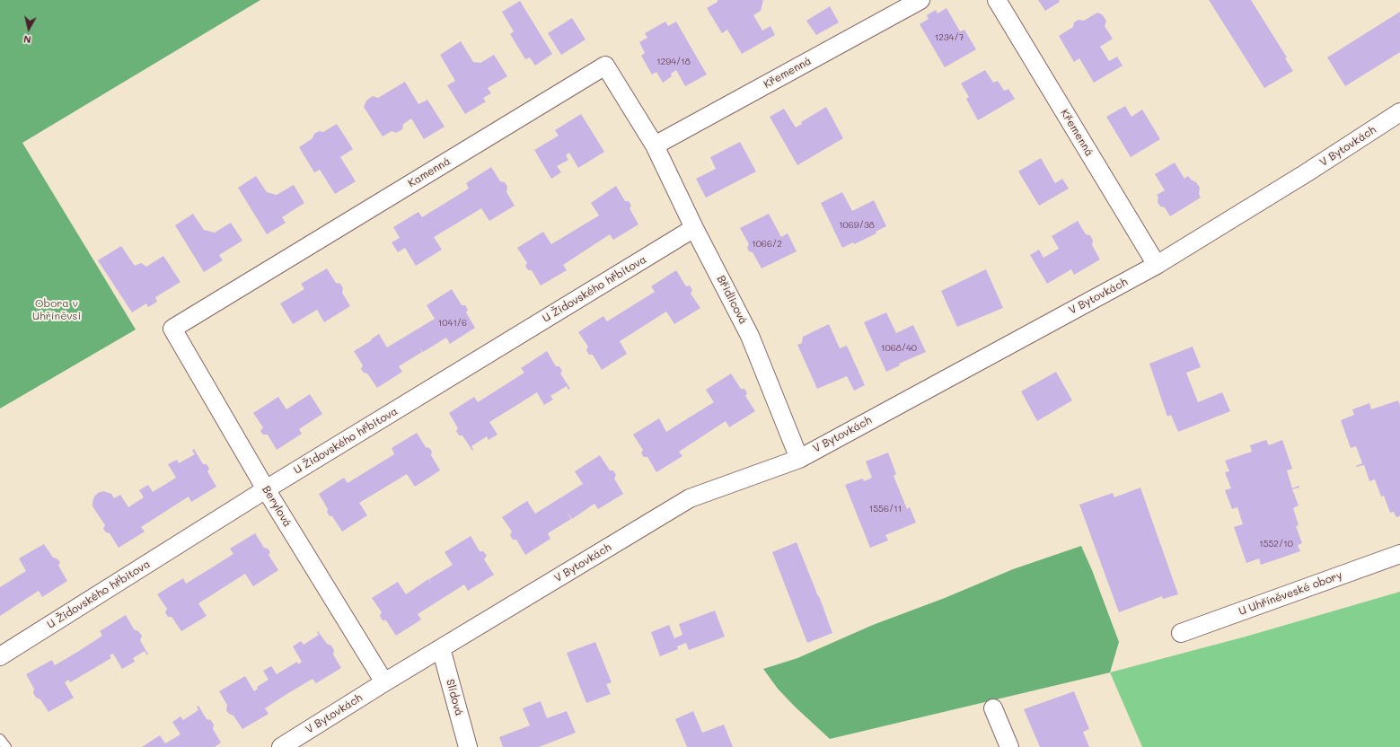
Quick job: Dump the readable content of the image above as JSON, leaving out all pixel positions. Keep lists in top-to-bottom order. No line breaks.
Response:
{"streets":{"street":["Křemenná","V Bytovkách","Kamenná","U Židovského hřbitova","Břidlicová","Berylová","U Uhříněveské obory","Slídová"]},"crossings":[["Křemenná","V Bytovkách"],["Křemenná","Kamenná"],["Křemenná","Břidlicová"],["V Bytovkách","Břidlicová"],["V Bytovkách","Berylová"],["V Bytovkách","Slídová"],["Kamenná","Břidlicová"],["Kamenná","Berylová"],["U Židovského hřbitova","Břidlicová"],["U Židovského hřbitova","Berylová"]],"parks":["Obora v Uhříněvsi"],"house_numbers":["1234/7","1294/18","1069/38","1066/2","1041/6","1068/40","1556/11","1552/10"],"north":"bottom"}
